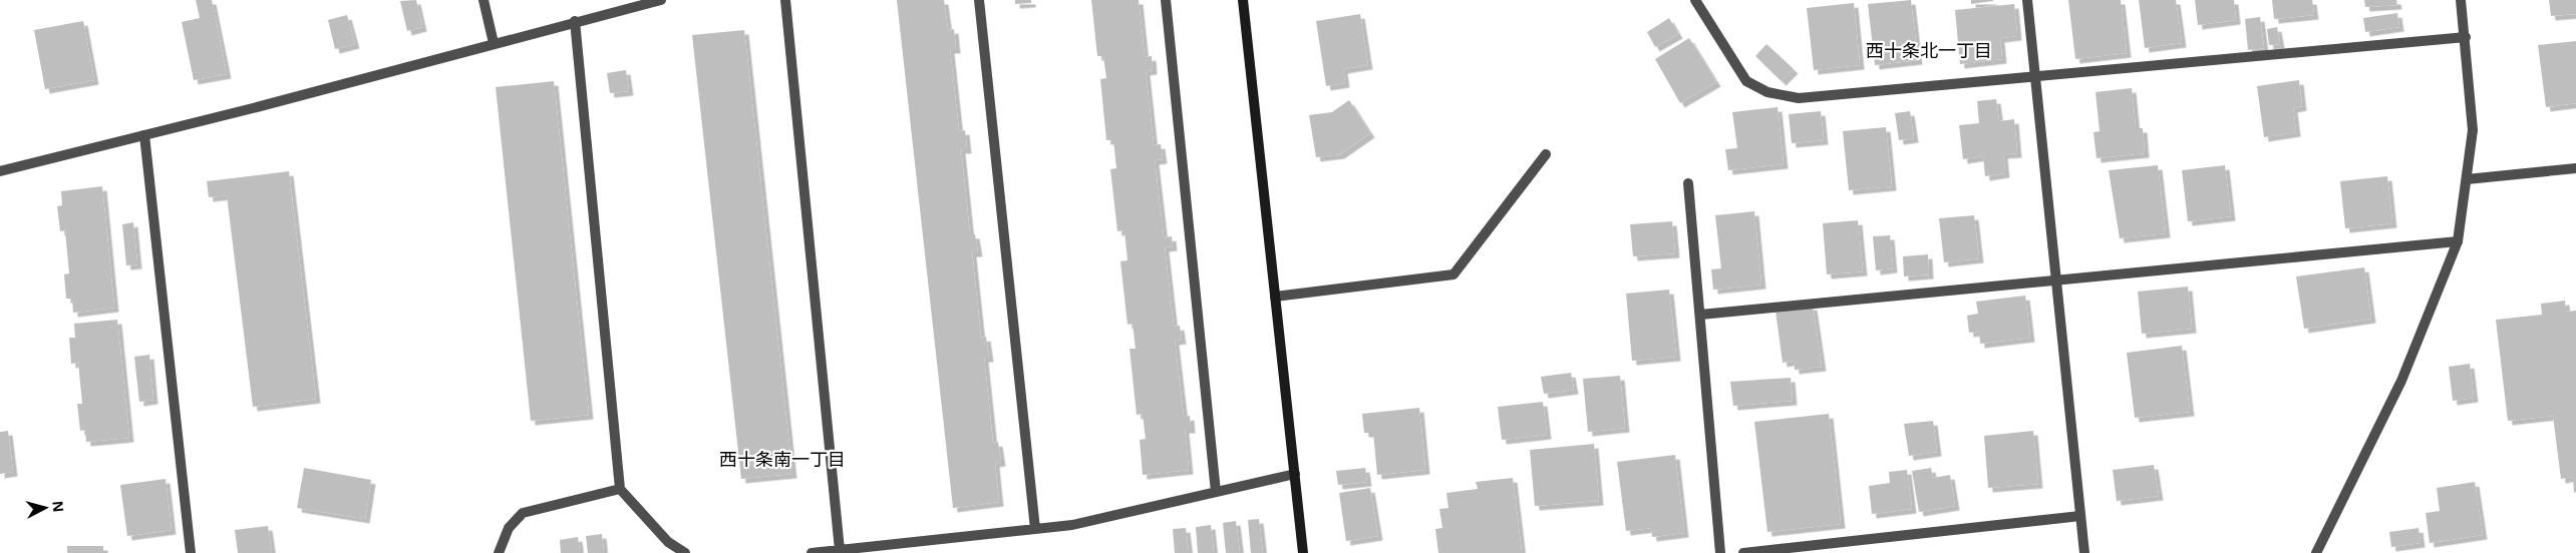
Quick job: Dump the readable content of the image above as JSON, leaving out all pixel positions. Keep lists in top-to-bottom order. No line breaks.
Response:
{"districts":["西十条北一丁目","西十条南一丁目"],"north":"right"}
